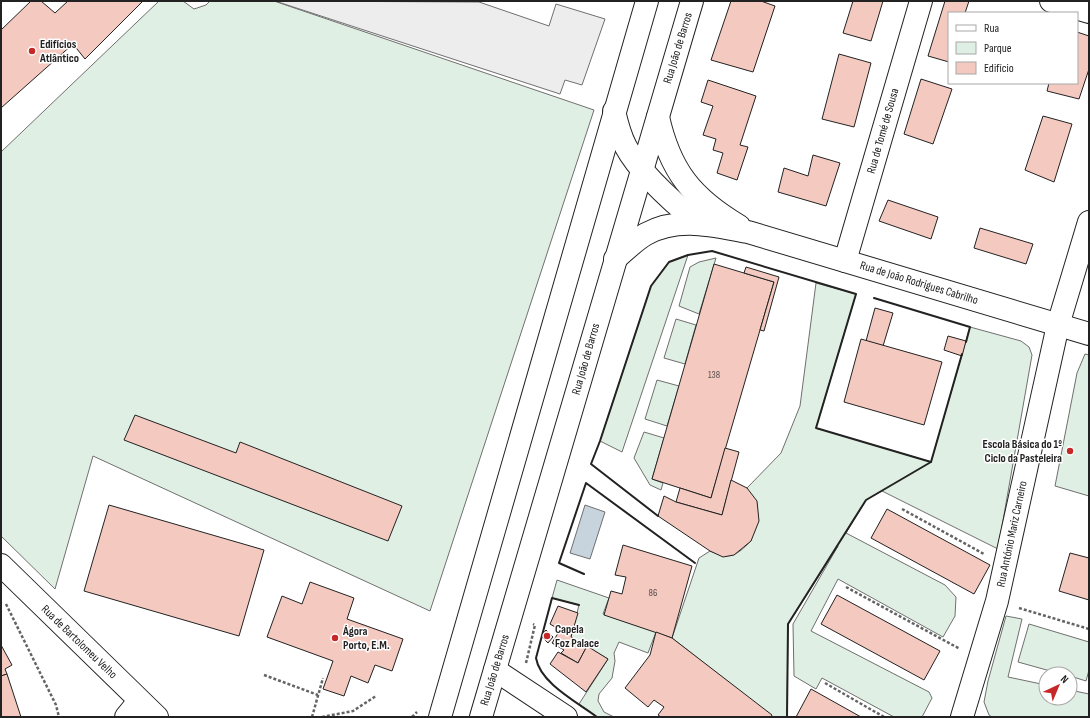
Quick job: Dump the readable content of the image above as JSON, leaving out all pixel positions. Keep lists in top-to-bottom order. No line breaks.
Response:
{"streets":{"street":["Rua João de Barros","Rua de Tomé de Sousa","Rua de João Rodrigues Cabrilho","Rua António Mariz Carneiro","Rua de Bartolomeu Velho"]},"crossings":[["Rua João de Barros","Rua de João Rodrigues Cabrilho"],["Rua de Tomé de Sousa","Rua de João Rodrigues Cabrilho"],["Rua de João Rodrigues Cabrilho","Rua António Mariz Carneiro"]],"places":["Edifícios Atlântico","Escola Básica do 1º Ciclo da Pasteleira","Capela Foz Palace","Ágora Porto, E.M."],"house_numbers":["138","86"],"legend":["Rua","Parque","Edifício"],"north":"top right"}
